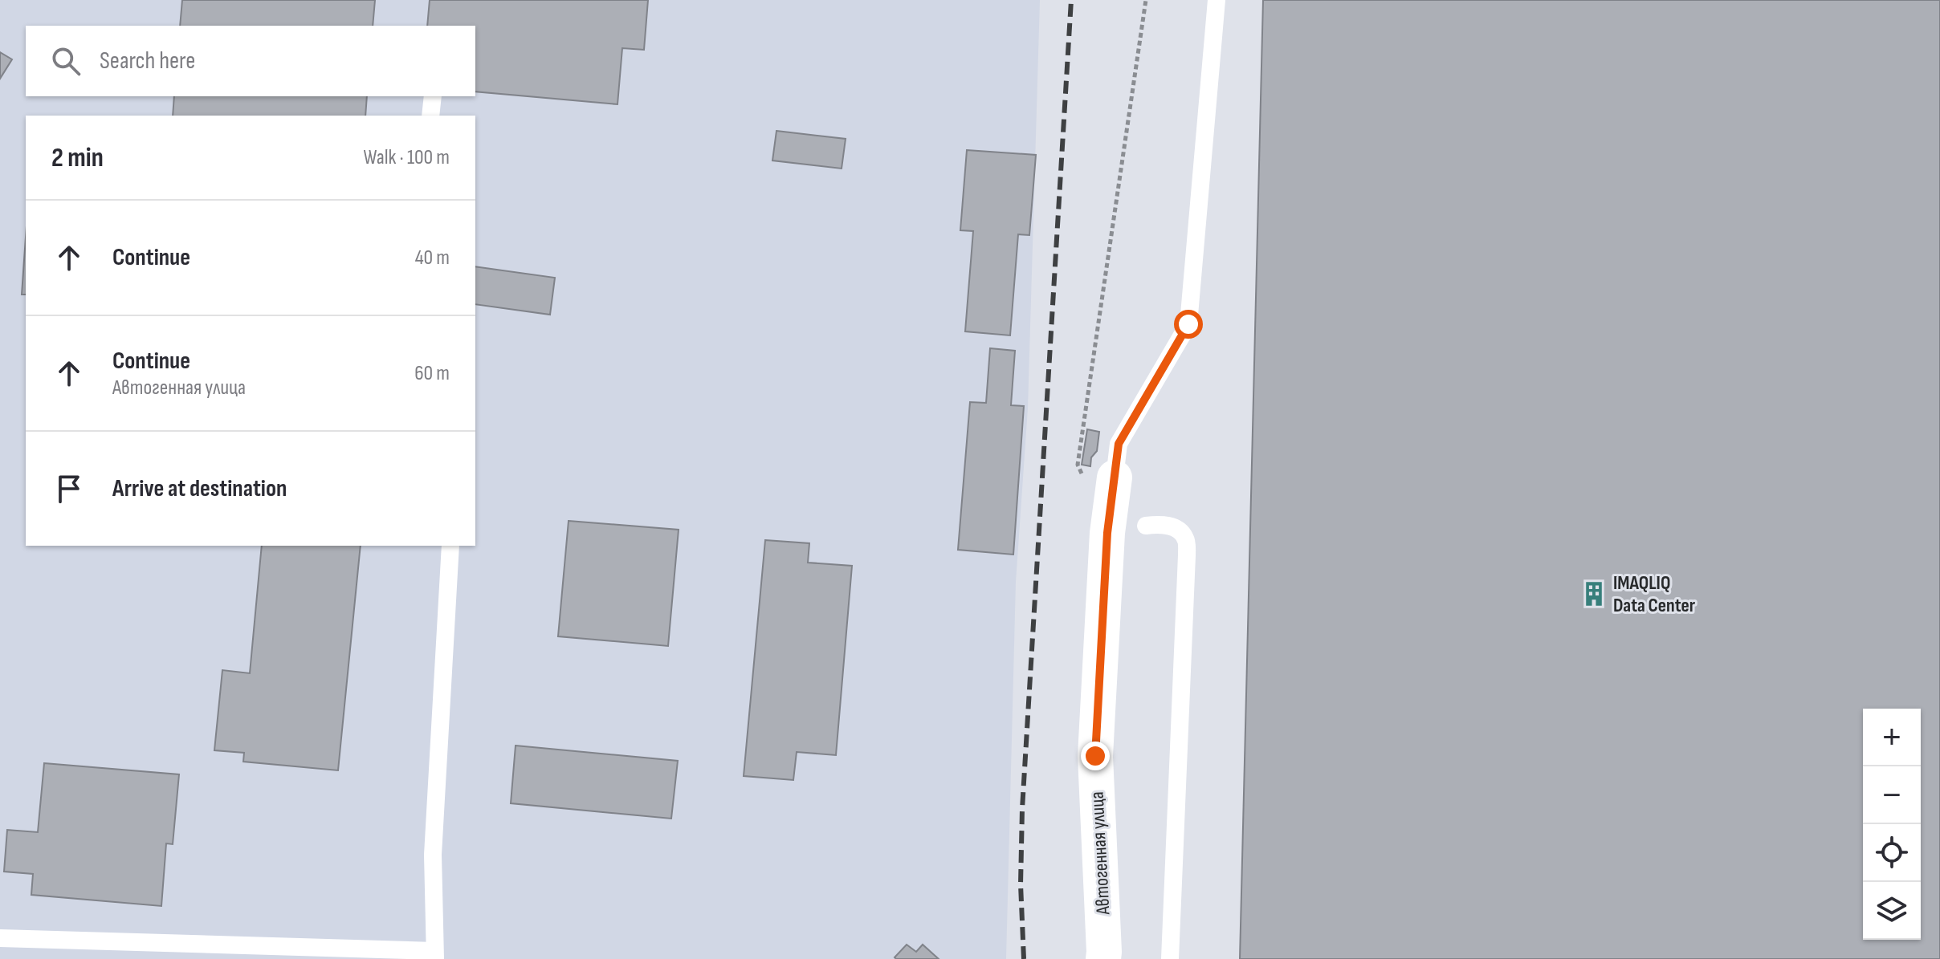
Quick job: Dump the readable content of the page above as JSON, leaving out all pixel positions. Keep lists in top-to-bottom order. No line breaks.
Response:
{"streets":{"street":["Автогенная улица"]},"places":{"building":["IMAQLIQ Data Center"]},"page":{"search":"Search here","heading":["2 min","Walk · 100 m"],"list":[["Continue","40 m"],["Continue","Автогенная улица","60 m"],"Arrive at destination"],"map_buttons":["+","−"]}}
